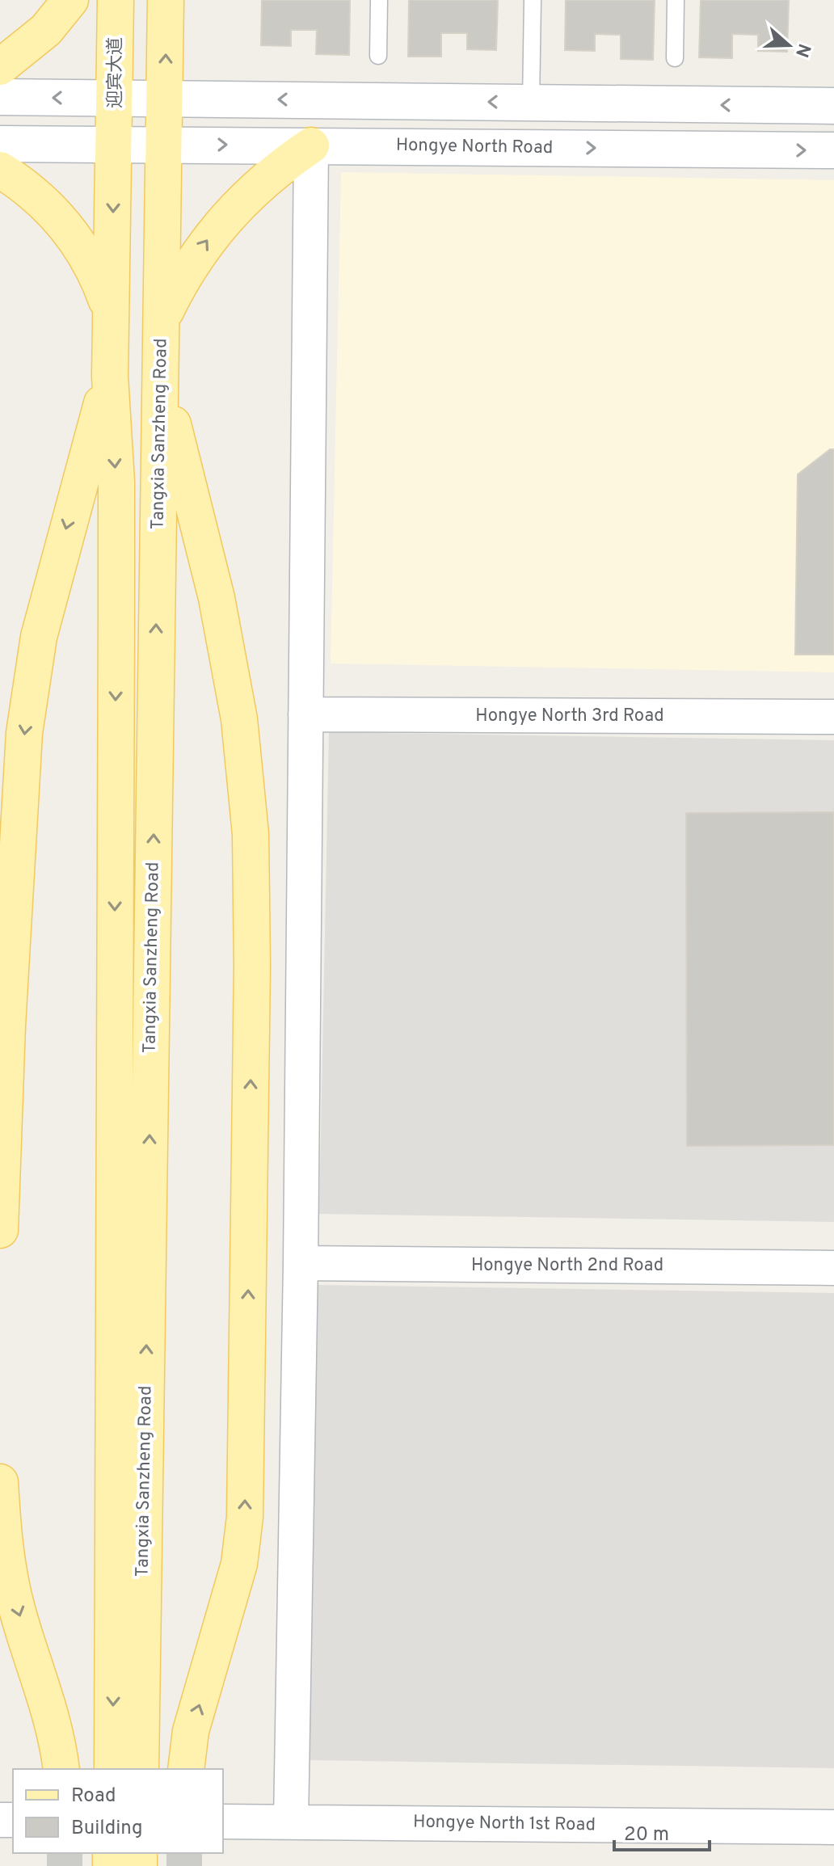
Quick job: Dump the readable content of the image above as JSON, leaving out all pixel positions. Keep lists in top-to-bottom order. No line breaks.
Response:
{"streets":{"main road":["迎宾大道","Hongye North Road","Tangxia Sanzheng Road"],"street":["Hongye North 3rd Road","Hongye North 2nd Road","Hongye North 1st Road"]},"crossings":[["迎宾大道","Hongye North Road"],["迎宾大道","Tangxia Sanzheng Road"],["Hongye North Road","Tangxia Sanzheng Road"]],"legend":["Road","Building"],"scale_bar":"20 m","north":"right"}
